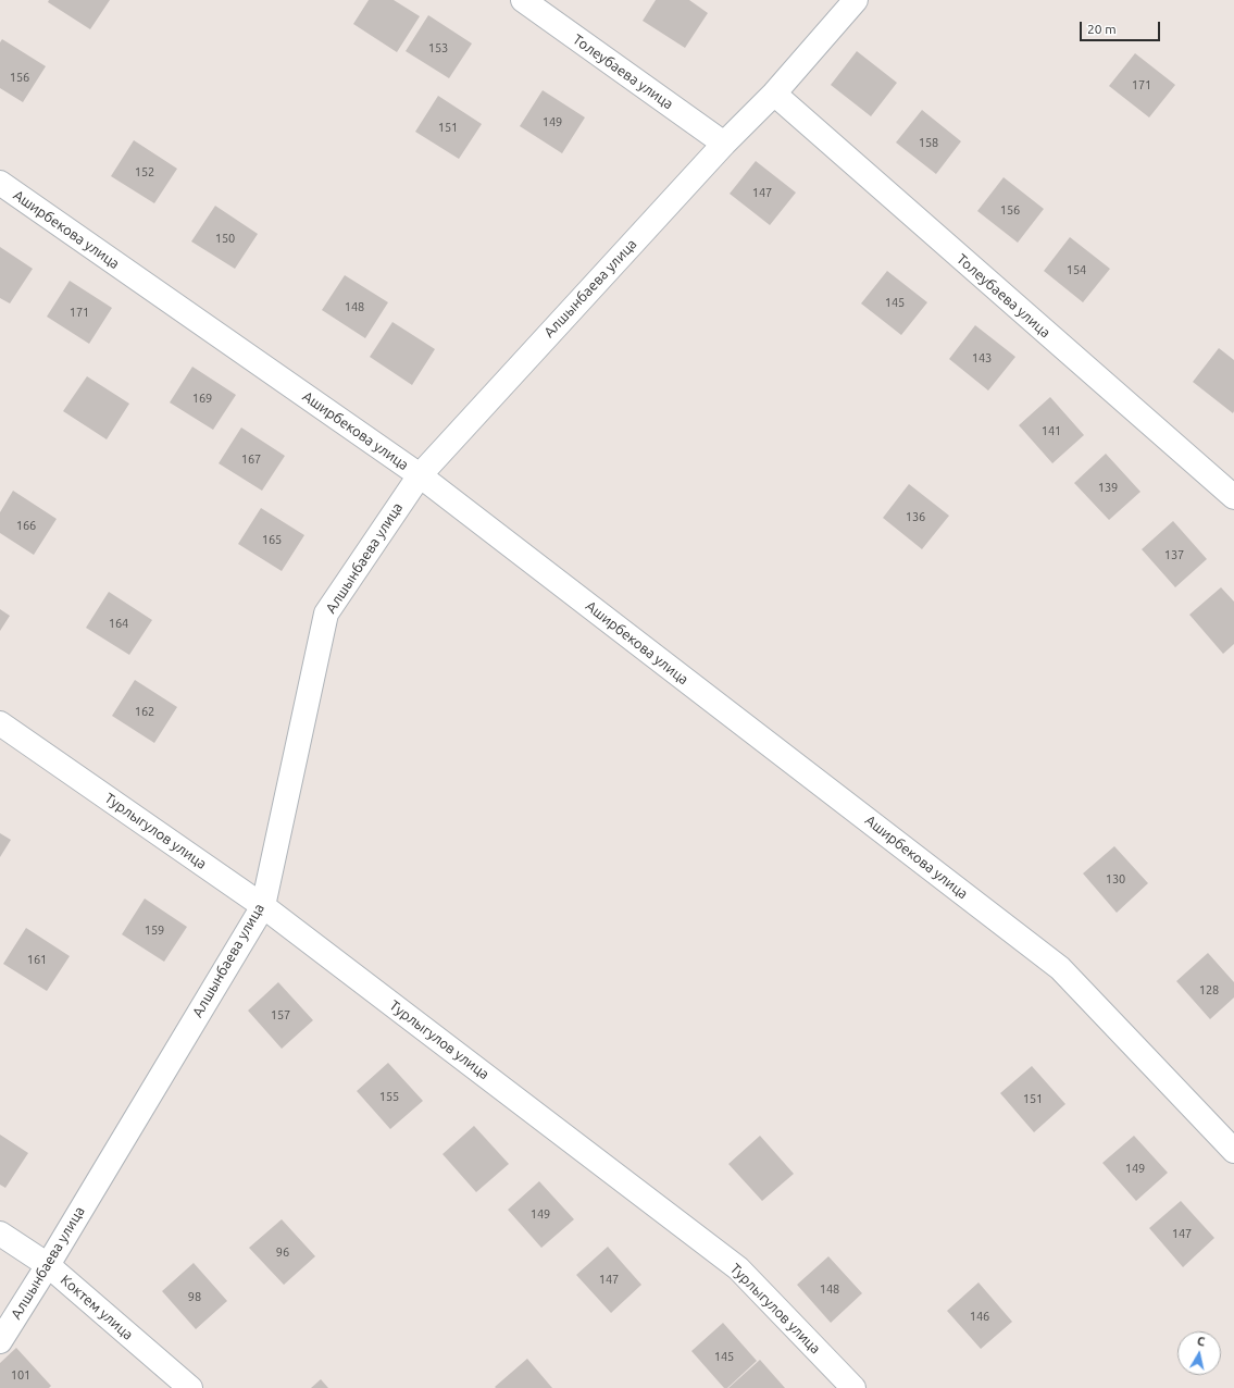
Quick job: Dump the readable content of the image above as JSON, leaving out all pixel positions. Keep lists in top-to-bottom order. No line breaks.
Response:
{"streets":{"street":["Толеубаева улица","Аширбекова улица","Алшынбаева улица","Турлыгулов улица","Коктем улица"]},"crossings":[["Толеубаева улица","Алшынбаева улица"],["Аширбекова улица","Алшынбаева улица"],["Алшынбаева улица","Турлыгулов улица"],["Алшынбаева улица","Коктем улица"]],"house_numbers":["153","156","171","149","151","158","152","147","156","150","154","145","148","171","143","169","141","167","139","136","166","165","137","164","162","130","159","161","128","157","155","151","149","149","147","96","147","148","98","146","145","101"],"scale_bar":"20 m","north":"top"}
